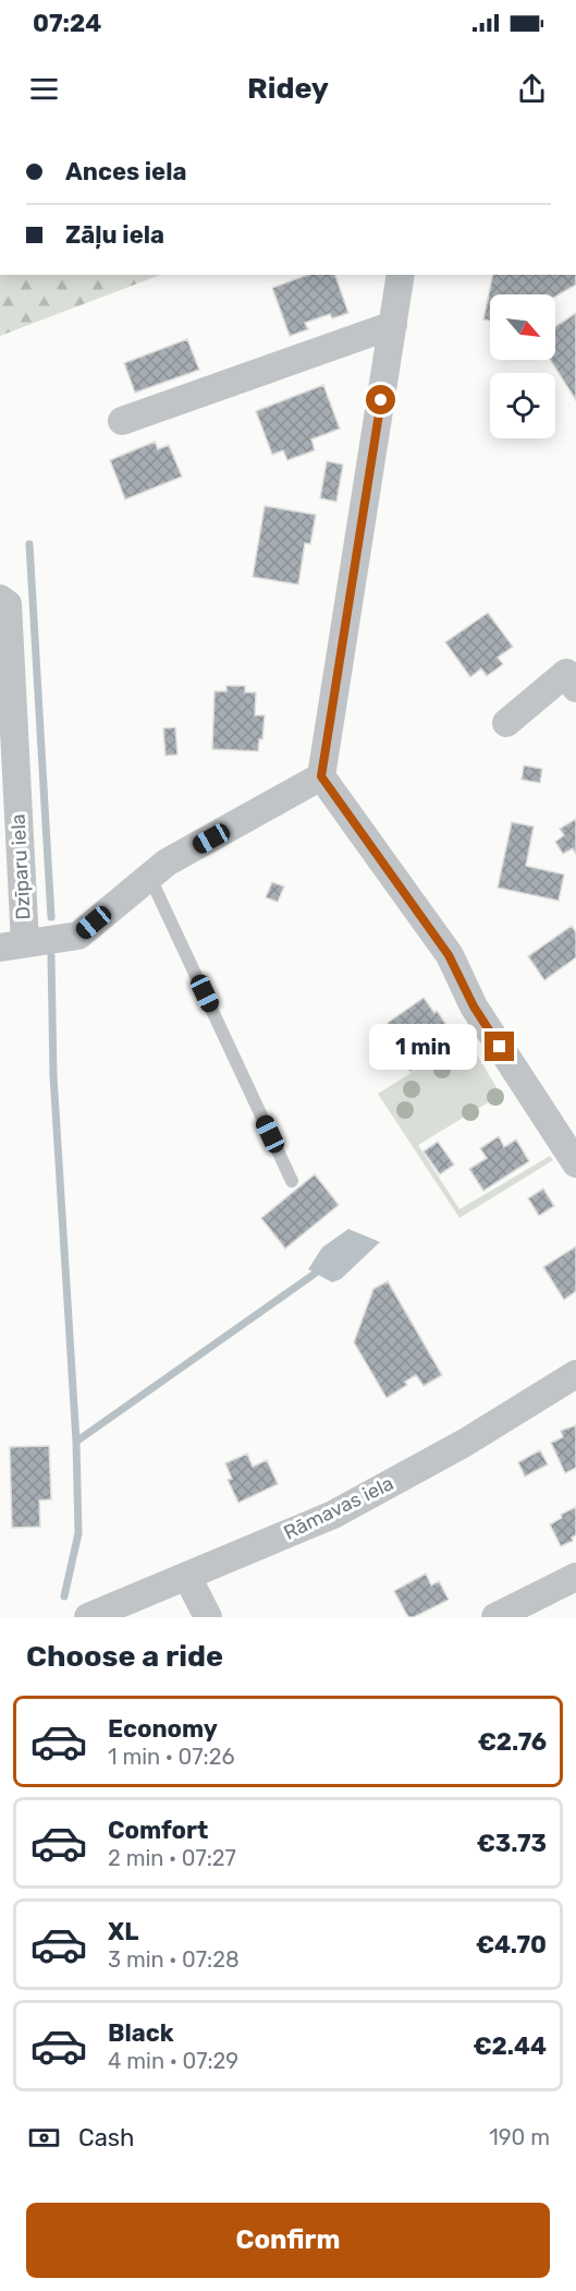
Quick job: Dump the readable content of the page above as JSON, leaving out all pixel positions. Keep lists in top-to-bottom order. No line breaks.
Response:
{"streets":{"street":["Dzīparu iela","Rāmavas iela"]},"north":"bottom right","page":{"status":"07:24","header":"Ridey","banner":["Ances iela","Zāļu iela"],"bubble":"1 min","heading":"Choose a ride","list":[{"name":"Economy","note":"1 min · 07:26","value":"€2.76"},{"name":"Comfort","note":"2 min · 07:27","value":"€3.73"},{"name":"XL","note":"3 min · 07:28","value":"€4.70"},{"name":"Black","note":"4 min · 07:29","value":"€2.44"}],"pay":["Cash","190 m"],"buttons":"Confirm"}}
